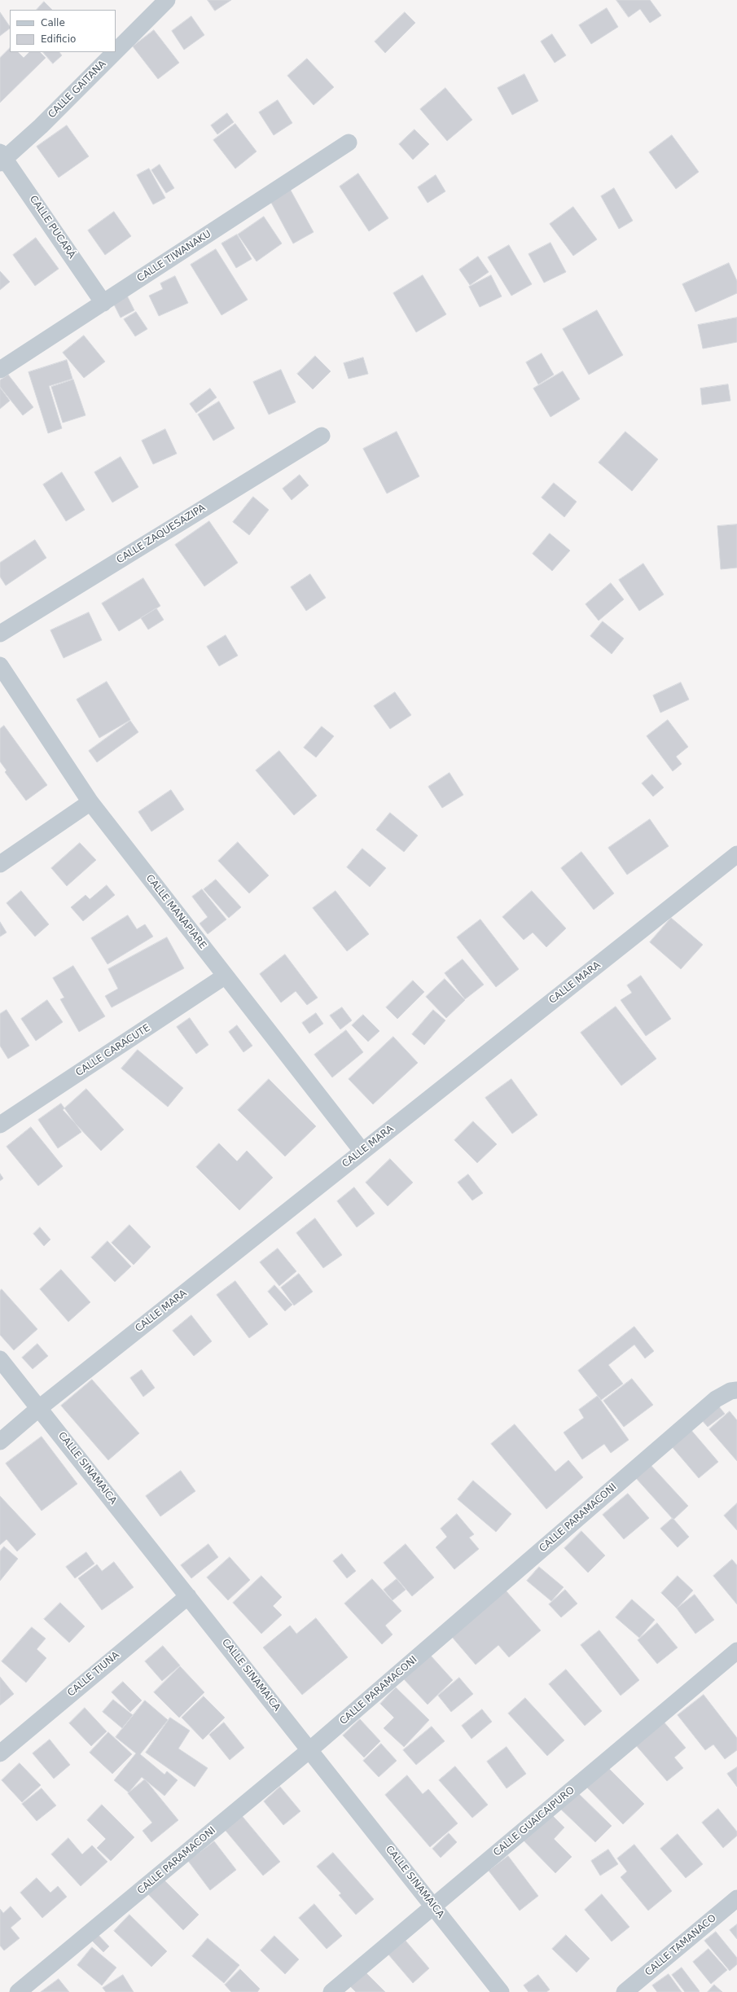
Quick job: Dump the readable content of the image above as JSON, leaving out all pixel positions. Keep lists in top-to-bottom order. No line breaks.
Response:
{"streets":{"street":["CALLE GAITANA","CALLE PUCARÁ","CALLE TIWANAKU","CALLE ZAQUESAZIPA","CALLE MANAPIARE","CALLE MARA","CALLE CARACUTE","CALLE SINAMAICA","CALLE PARAMACONI","CALLE TIUNA","CALLE GUAICAIPURO","CALLE TAMANACO"]},"crossings":[["CALLE GAITANA","CALLE PUCARÁ"],["CALLE PUCARÁ","CALLE TIWANAKU"],["CALLE MANAPIARE","CALLE MARA"],["CALLE MANAPIARE","CALLE CARACUTE"],["CALLE MARA","CALLE SINAMAICA"],["CALLE SINAMAICA","CALLE PARAMACONI"],["CALLE SINAMAICA","CALLE TIUNA"],["CALLE SINAMAICA","CALLE GUAICAIPURO"]],"legend":["Calle","Edificio"]}
